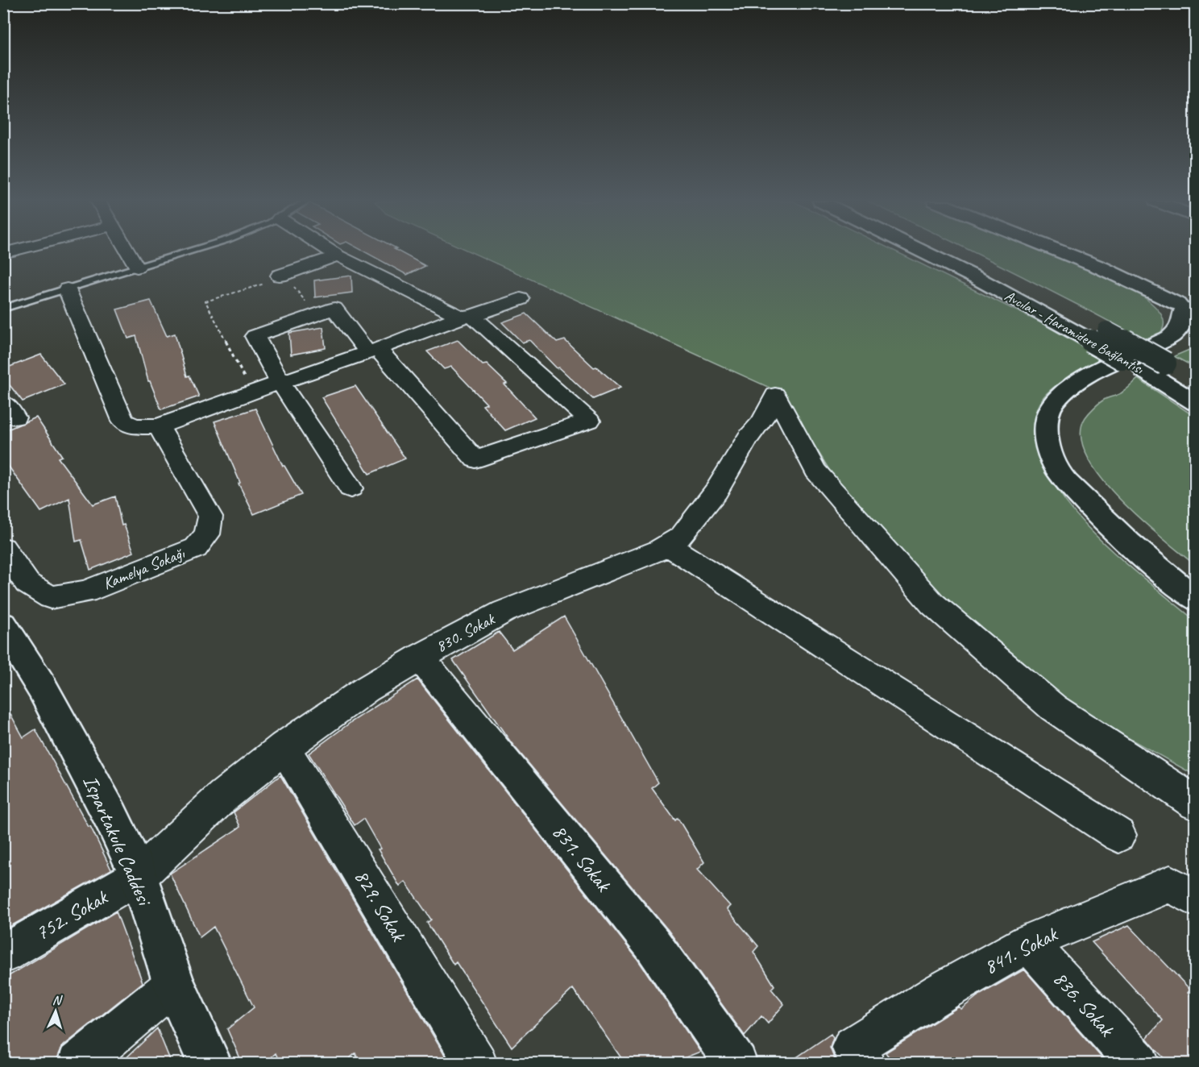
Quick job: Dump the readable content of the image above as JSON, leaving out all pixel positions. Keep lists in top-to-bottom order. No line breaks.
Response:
{"streets":{"main road":["Avcılar - Haramidere Bağlantısı","Ispartakule Caddesi"],"street":["Kamelya Sokağı","830. Sokak","831. Sokak","829. Sokak","752. Sokak","841. Sokak","836. Sokak"]},"crossings":[["830. Sokak","Ispartakule Caddesi"],["830. Sokak","831. Sokak"],["830. Sokak","829. Sokak"],["830. Sokak","752. Sokak"],["Ispartakule Caddesi","752. Sokak"],["841. Sokak","836. Sokak"]],"north":"top"}
